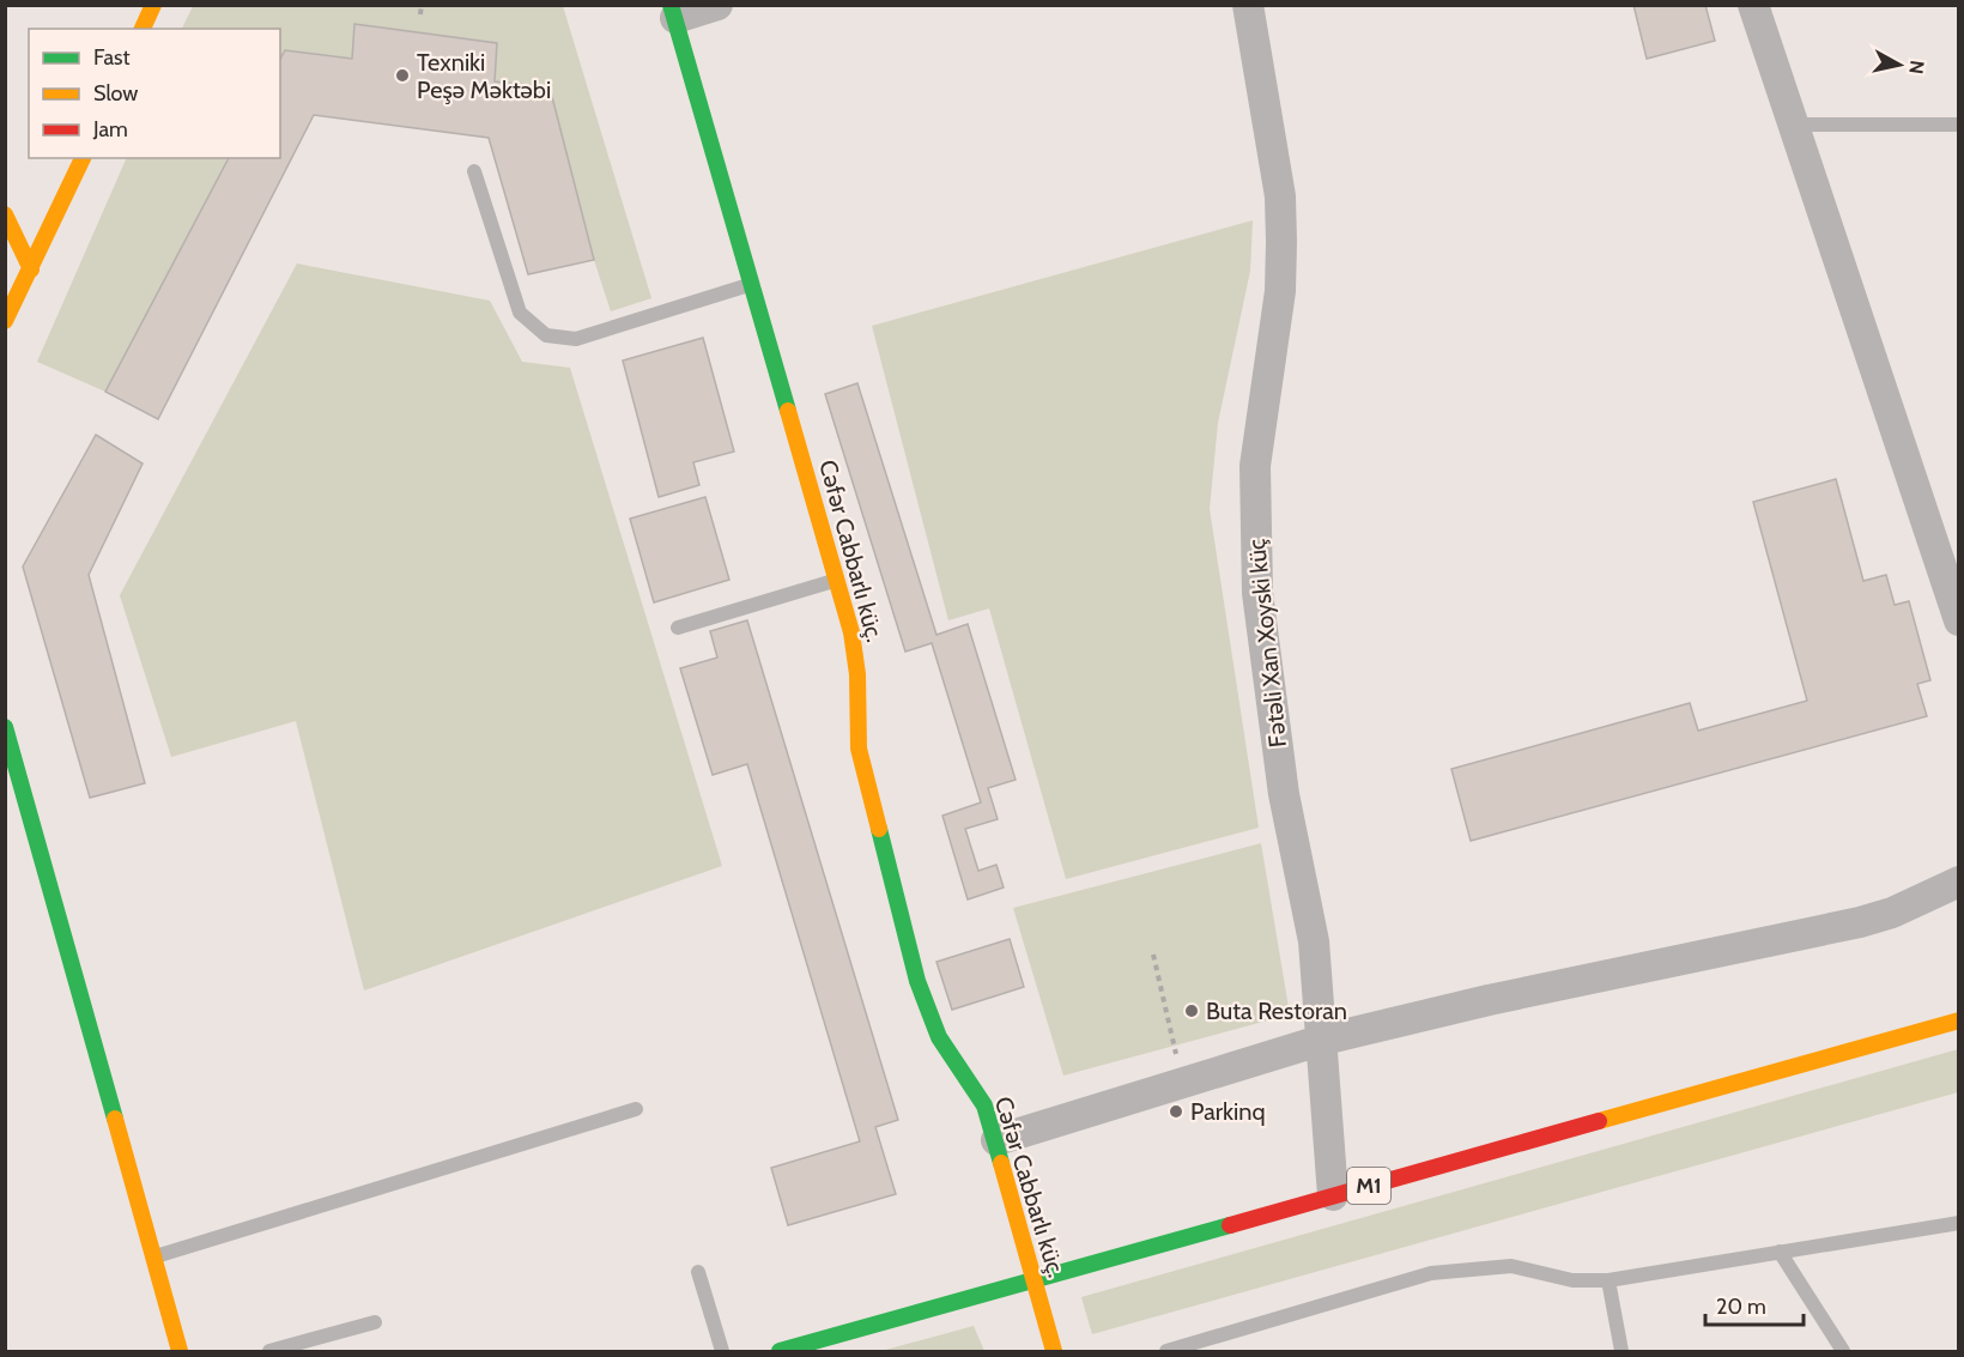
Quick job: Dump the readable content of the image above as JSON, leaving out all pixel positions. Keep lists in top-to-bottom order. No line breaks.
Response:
{"streets":{"main road":["Cəfər Cabbarlı küç.","M1"],"street":["Fətəli Xan Xoyski küç"]},"crossings":[["Cəfər Cabbarlı küç.","M1"],["Fətəli Xan Xoyski küç","M1"]],"places":["Texniki Peşə Məktəbi","Buta Restoran","Parkinq"],"legend":["Fast","Slow","Jam"],"scale_bar":"20 m","north":"right"}
